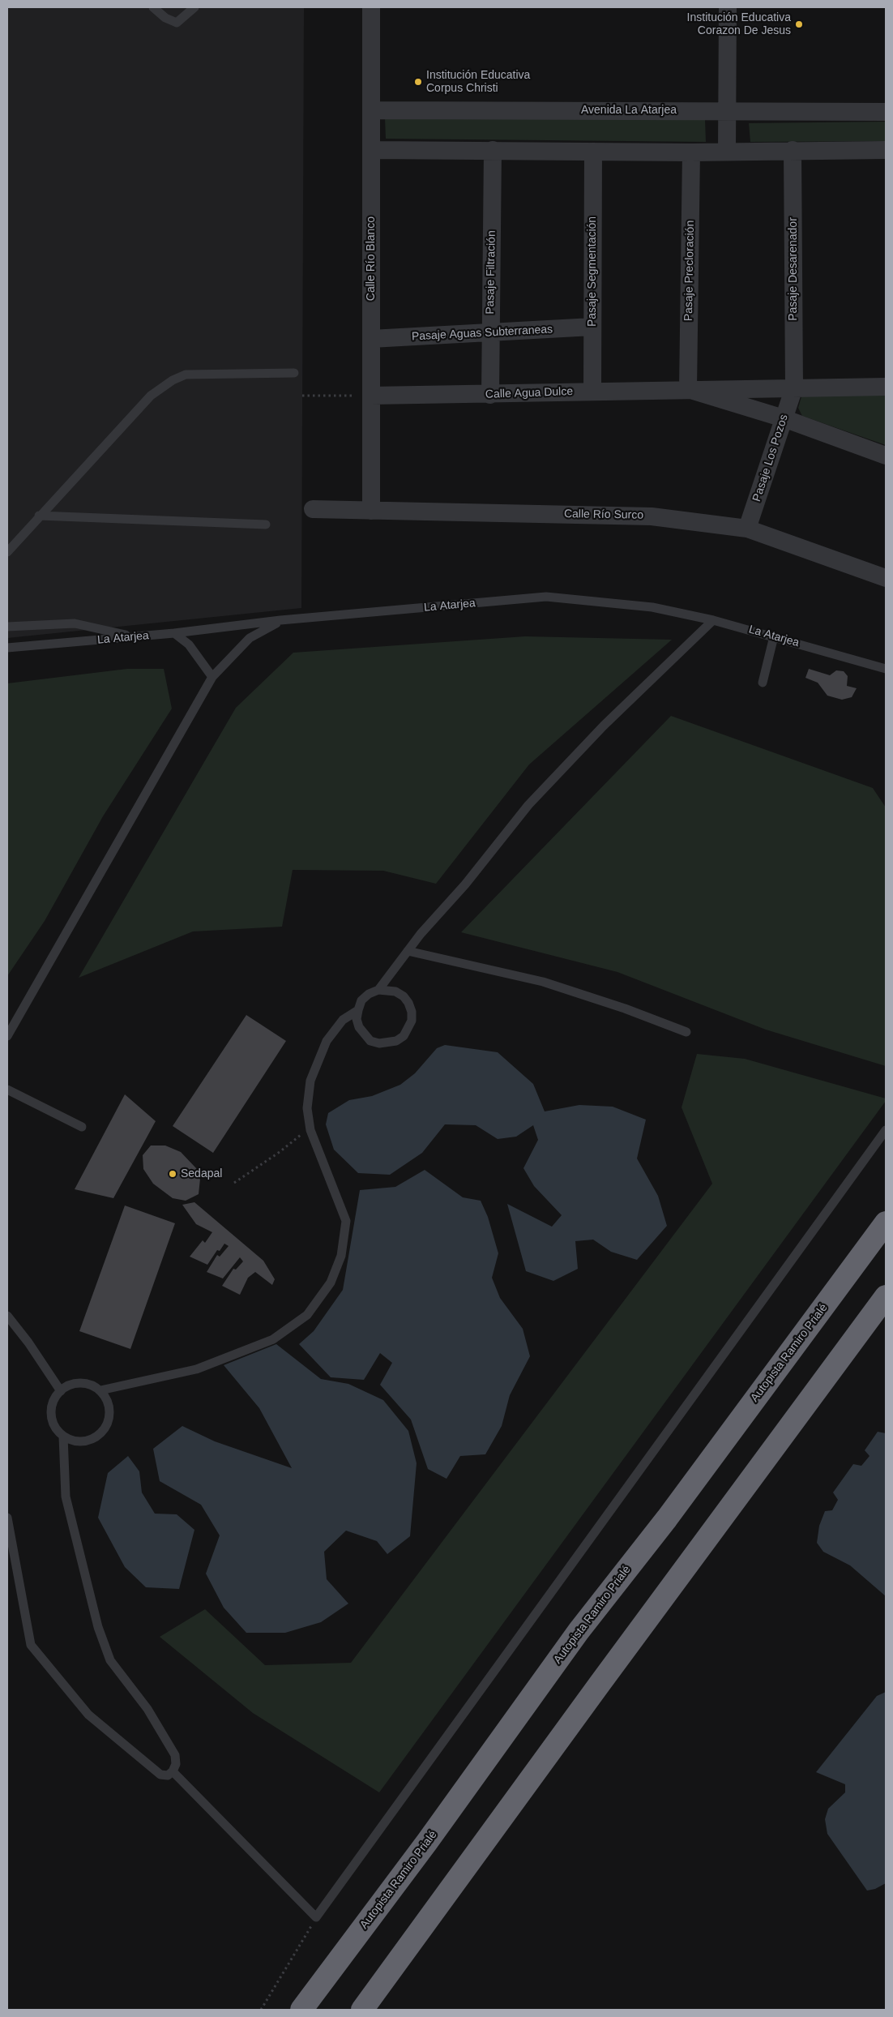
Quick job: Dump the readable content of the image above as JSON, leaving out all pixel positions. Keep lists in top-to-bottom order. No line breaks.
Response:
{"streets":{"highway":["Autopista Ramiro Prialé"],"street":["Avenida La Atarjea","Calle Río Blanco","Pasaje Desarenador","Pasaje Precloración","Pasaje Segmentación","Pasaje Filtración","Pasaje Aguas Subterraneas","Calle Agua Dulce","Pasaje Los Pozos","Calle Río Surco"],"lane":["La Atarjea"]},"crossings":[["Avenida La Atarjea","Calle Río Blanco"],["Calle Río Blanco","Pasaje Aguas Subterraneas"],["Calle Río Blanco","Calle Agua Dulce"],["Calle Río Blanco","Calle Río Surco"],["Pasaje Desarenador","Calle Agua Dulce"],["Pasaje Desarenador","Pasaje Los Pozos"],["Pasaje Precloración","Calle Agua Dulce"],["Pasaje Segmentación","Pasaje Aguas Subterraneas"],["Pasaje Segmentación","Calle Agua Dulce"],["Pasaje Filtración","Pasaje Aguas Subterraneas"],["Pasaje Filtración","Calle Agua Dulce"],["Calle Agua Dulce","Pasaje Los Pozos"],["Pasaje Los Pozos","Calle Río Surco"]],"places":["Institución Educativa Corazon De Jesus","Institución Educativa Corpus Christi","Sedapal"]}
